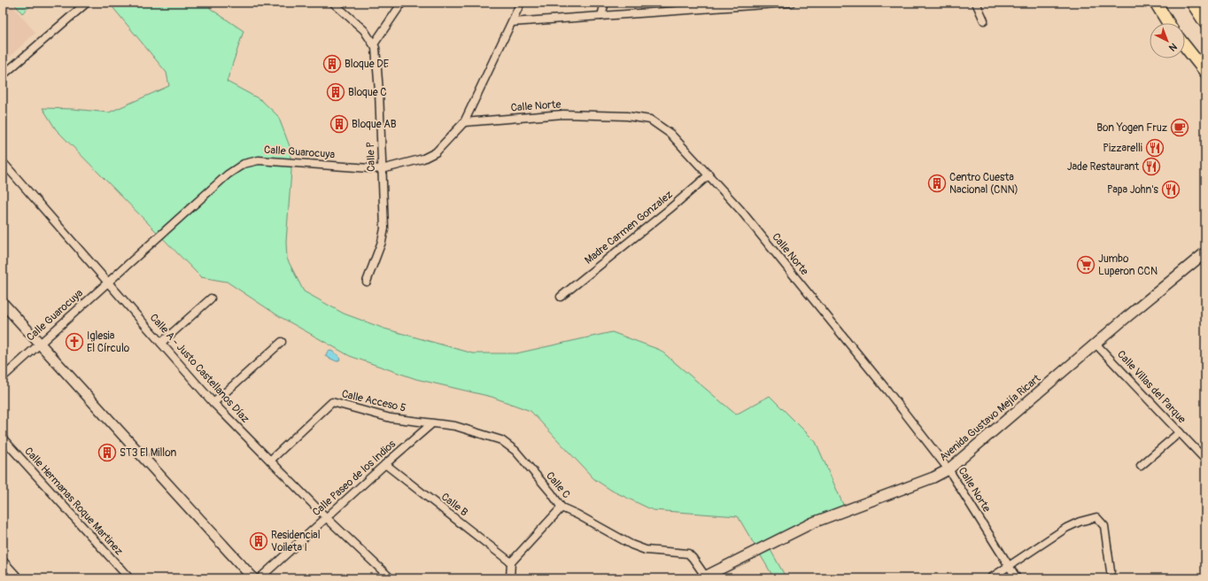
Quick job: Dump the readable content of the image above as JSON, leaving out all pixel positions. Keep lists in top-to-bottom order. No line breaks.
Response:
{"streets":{"street":["Calle Norte","Calle Guarocuya","Calle P","Madre Carmen Gonzalez","Calle A - Justo Castellanos Díaz","Calle Villas del Parque","Calle Acceso 5","Avenida Gustavo Mejía Ricart","Calle Paseo de los Indios","Calle C","Calle Hermanas Roque Martinez","Calle B"]},"crossings":[["Calle Norte","Calle Guarocuya"],["Calle Norte","Madre Carmen Gonzalez"],["Calle Norte","Avenida Gustavo Mejía Ricart"],["Calle Guarocuya","Calle P"],["Calle Guarocuya","Calle A - Justo Castellanos Díaz"],["Calle A - Justo Castellanos Díaz","Calle Acceso 5"],["Calle A - Justo Castellanos Díaz","Calle Paseo de los Indios"],["Calle Villas del Parque","Avenida Gustavo Mejía Ricart"],["Calle Acceso 5","Calle Paseo de los Indios"],["Calle Acceso 5","Calle C"],["Avenida Gustavo Mejía Ricart","Calle C"],["Calle Paseo de los Indios","Calle C"],["Calle Paseo de los Indios","Calle B"]],"places":{"building":["Bloque DE","Bloque C","Bloque AB","Centro Cuesta Nacional (CNN)","ST3 El Millon","Residencial Voileta I"],"cafe":["Bon Yogen Fruz"],"restaurant":["Pizzarelli","Jade Restaurant","Papa John's"],"supermarket":["Jumbo Luperon CCN"],"church":["Iglesia El Círculo"]},"north":"bottom right"}
